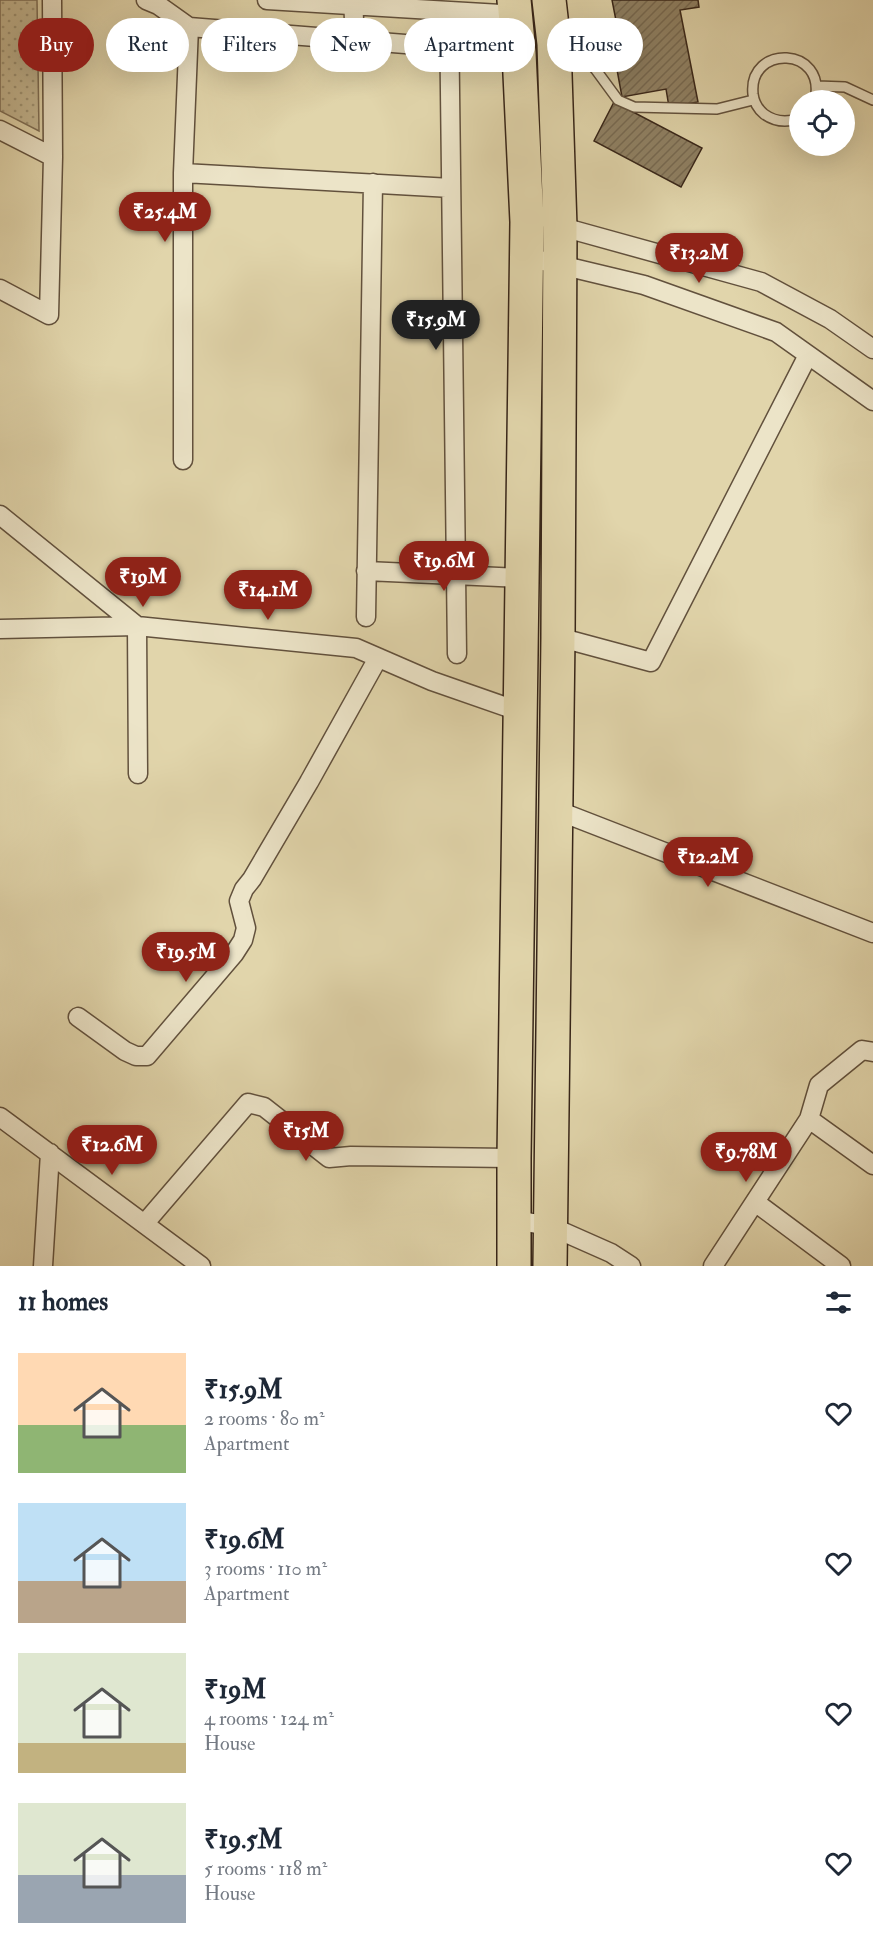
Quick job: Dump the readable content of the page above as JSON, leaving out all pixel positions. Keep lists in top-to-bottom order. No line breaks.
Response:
{"page":{"chip":["Buy","Rent","Filters","New","Apartment","House"],"price":["₹25.4M","₹13.2M","₹15.9M","₹19.6M","₹19M","₹14.1M","₹12.2M","₹19.5M","₹15M","₹12.6M","₹9.78M"],"heading":"11 homes","list":[{"name":"₹15.9M","note":"2 rooms · 80 m² · Apartment"},{"name":"₹19.6M","note":"3 rooms · 110 m² · Apartment"},{"name":"₹19M","note":"4 rooms · 124 m² · House"},{"name":"₹19.5M","note":"5 rooms · 118 m² · House"}]}}
